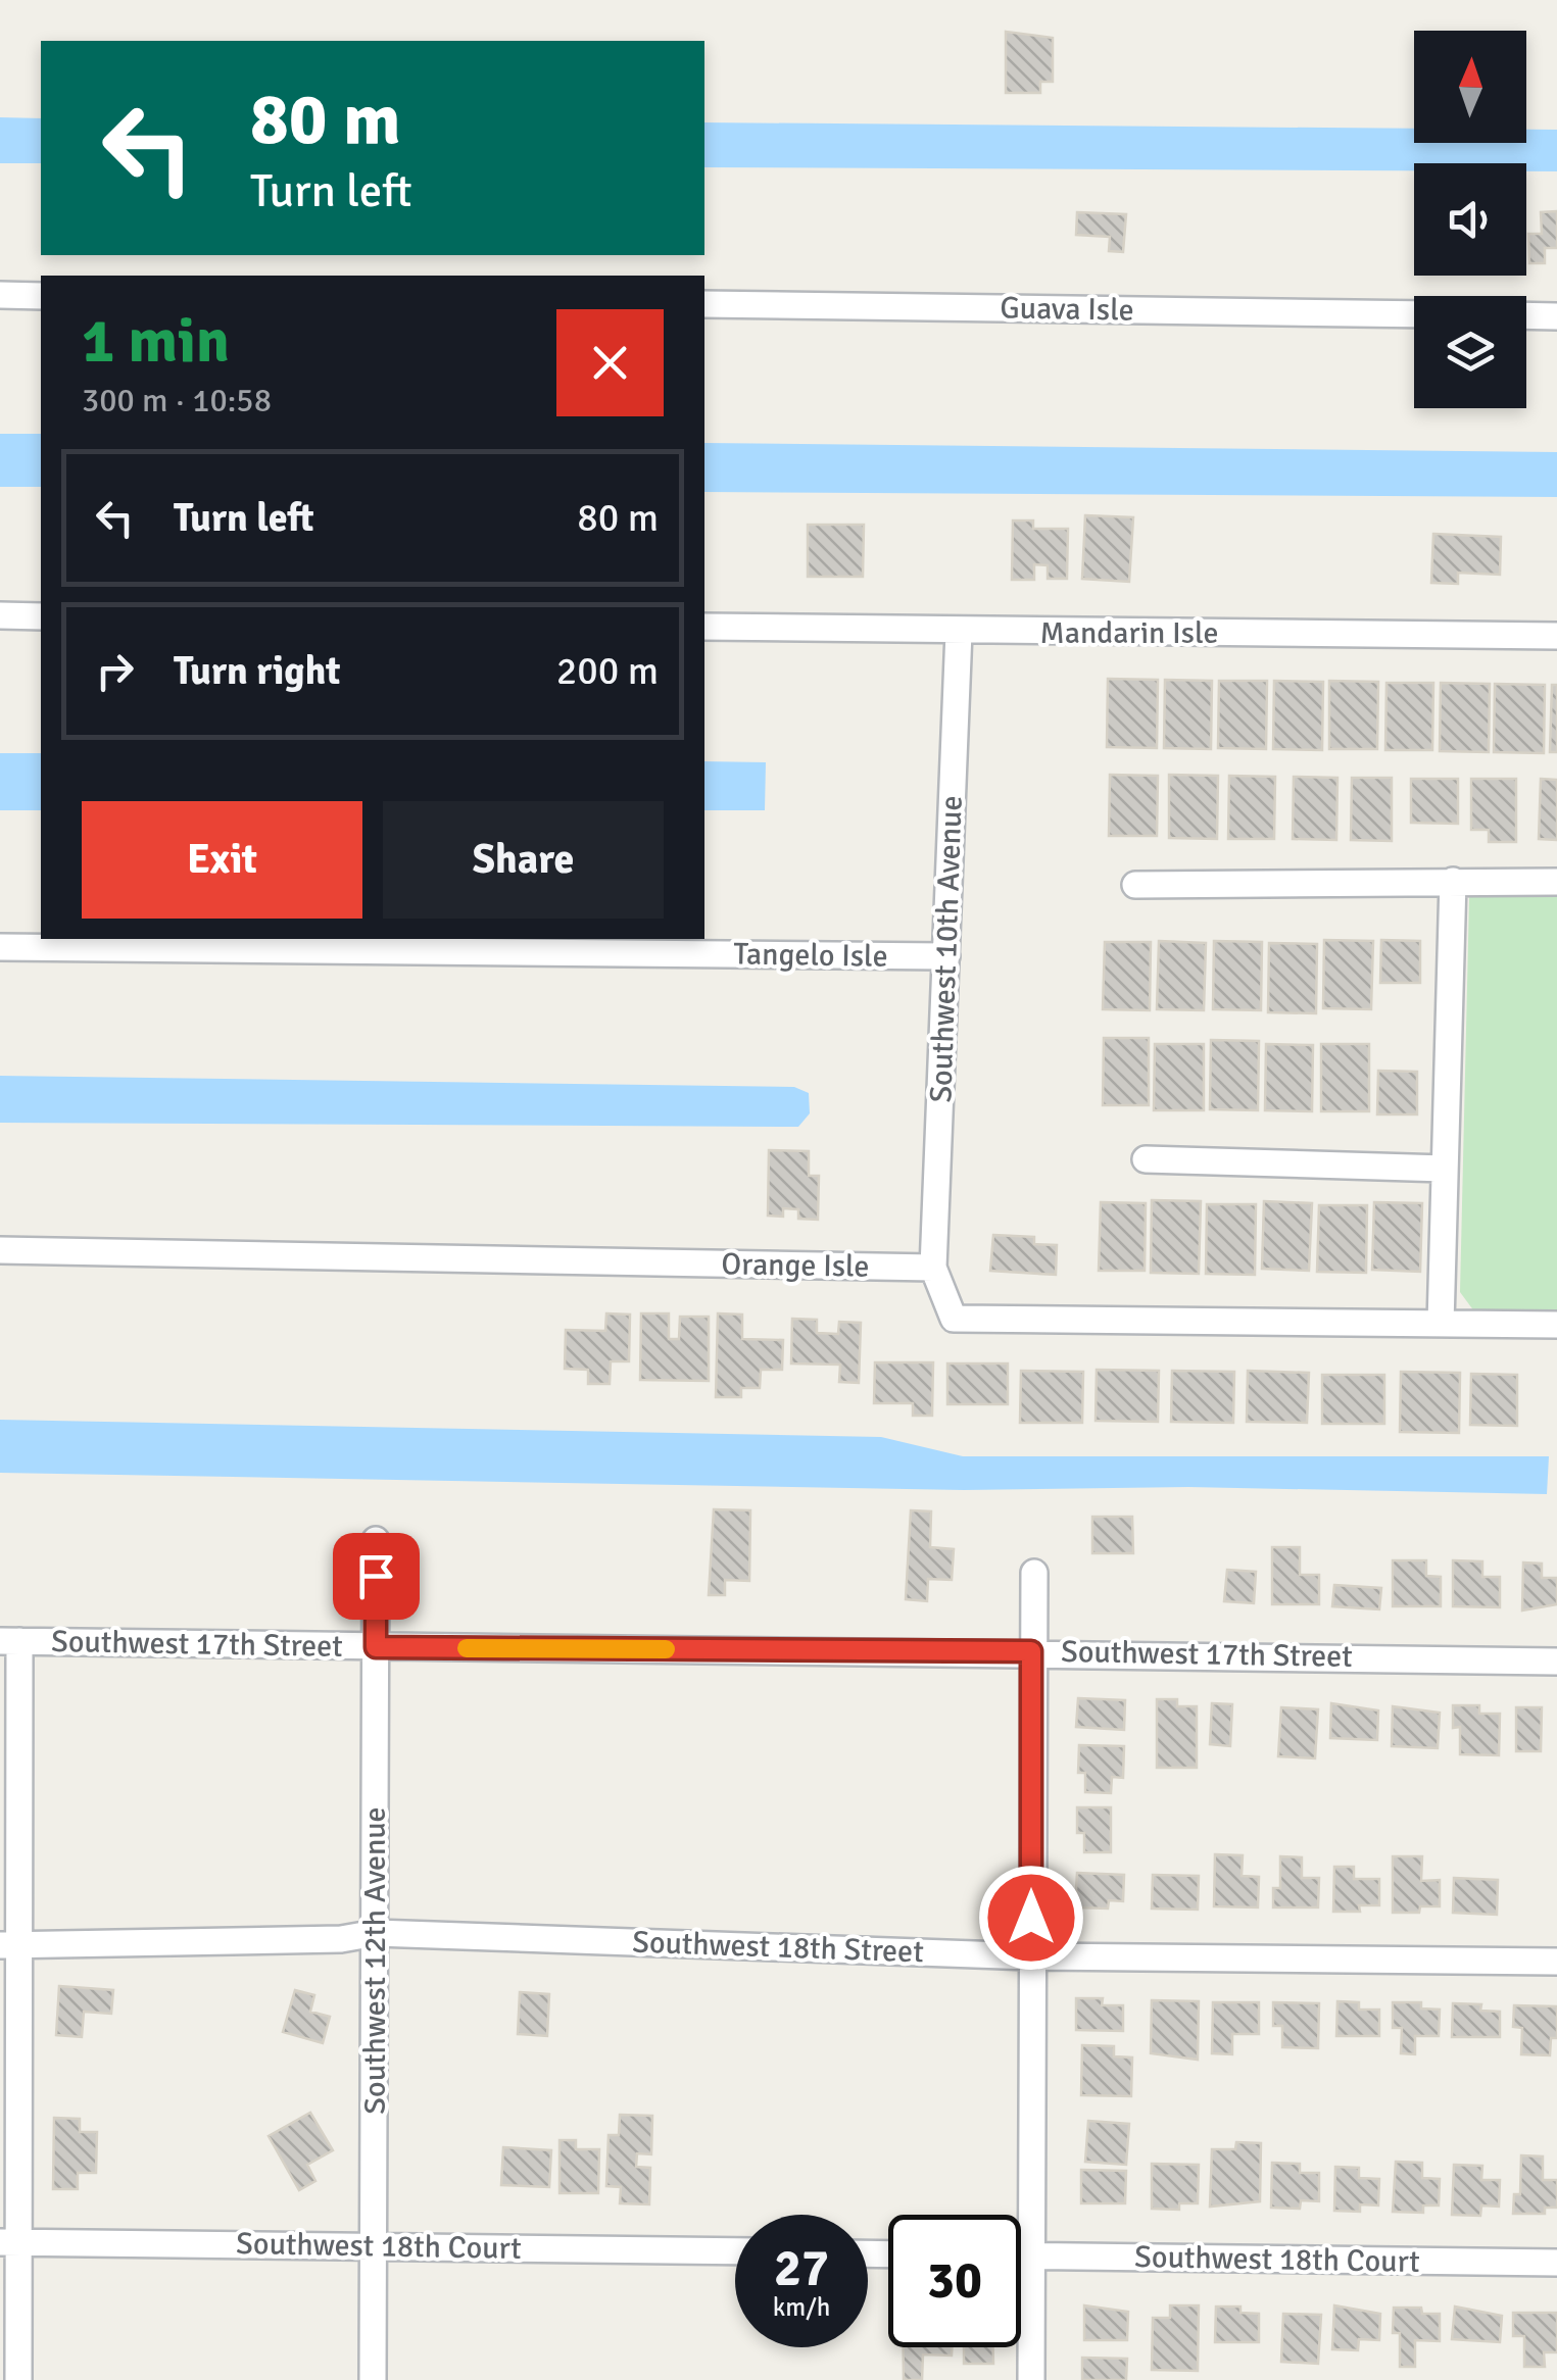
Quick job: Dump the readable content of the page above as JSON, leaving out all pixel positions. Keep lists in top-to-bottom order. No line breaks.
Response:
{"streets":{"street":["Guava Isle","Mandarin Isle","Southwest 10th Avenue","Tangelo Isle","Orange Isle","Southwest 17th Street","Southwest 18th Street","Southwest 12th Avenue","Southwest 18th Court"]},"crossings":[["Mandarin Isle","Southwest 10th Avenue"],["Southwest 10th Avenue","Tangelo Isle"],["Southwest 10th Avenue","Orange Isle"],["Southwest 17th Street","Southwest 12th Avenue"],["Southwest 18th Street","Southwest 12th Avenue"],["Southwest 12th Avenue","Southwest 18th Court"]],"north":"top","page":{"turn":["80 m","Turn left"],"heading":["1 min","300 m · 10:58"],"list":[{"name":"Turn left","value":"80 m"},{"name":"Turn right","value":"200 m"}],"buttons":["Exit","Share"],"speed":"27 km/h","limit":"30"}}
